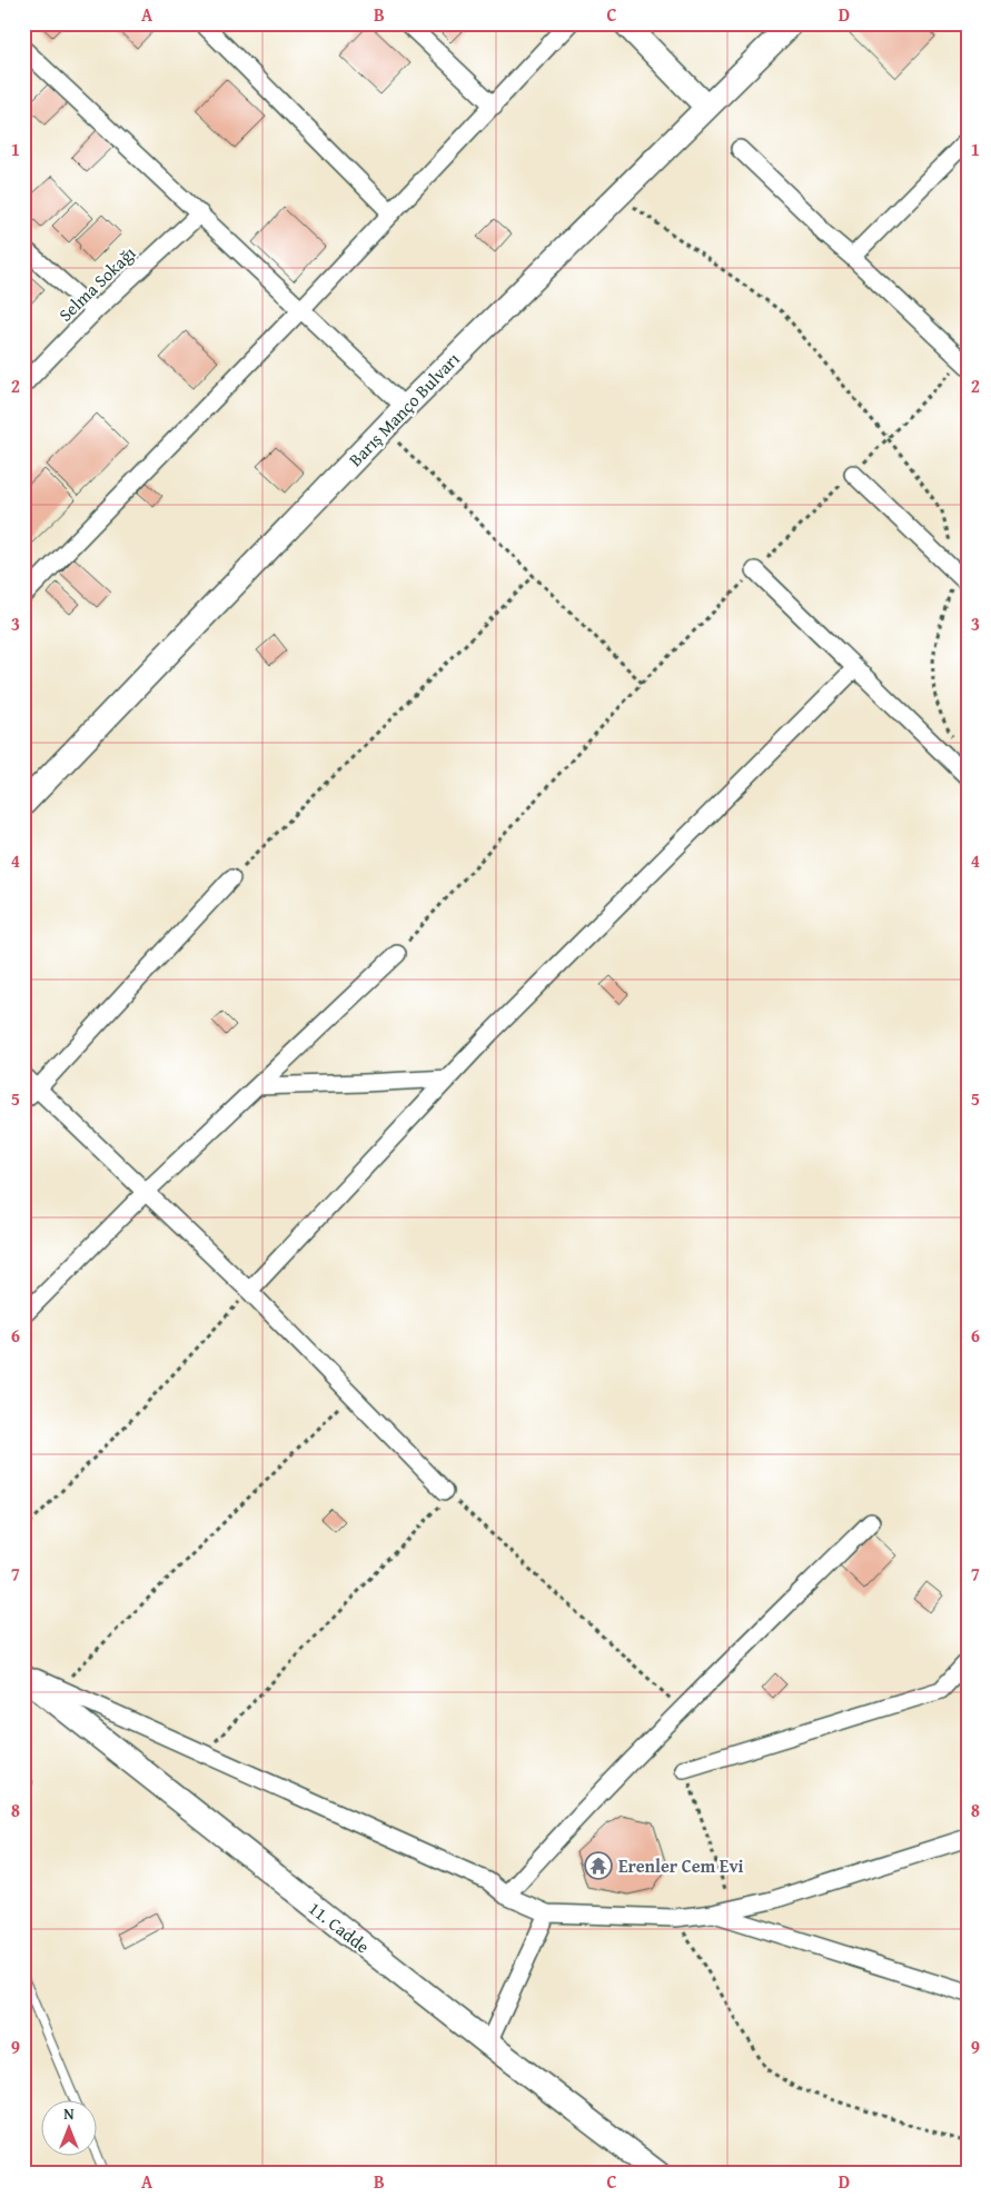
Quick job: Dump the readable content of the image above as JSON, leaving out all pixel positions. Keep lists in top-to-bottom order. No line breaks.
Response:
{"streets":{"street":["Selma Sokağı","Barış Manço Bulvarı","11. Cadde"]},"places":{"temple":["Erenler Cem Evi"]},"north":"top","grid":{"columns":["A","B","C","D"],"rows":["1","2","3","4","5","6","7","8","9"]}}
